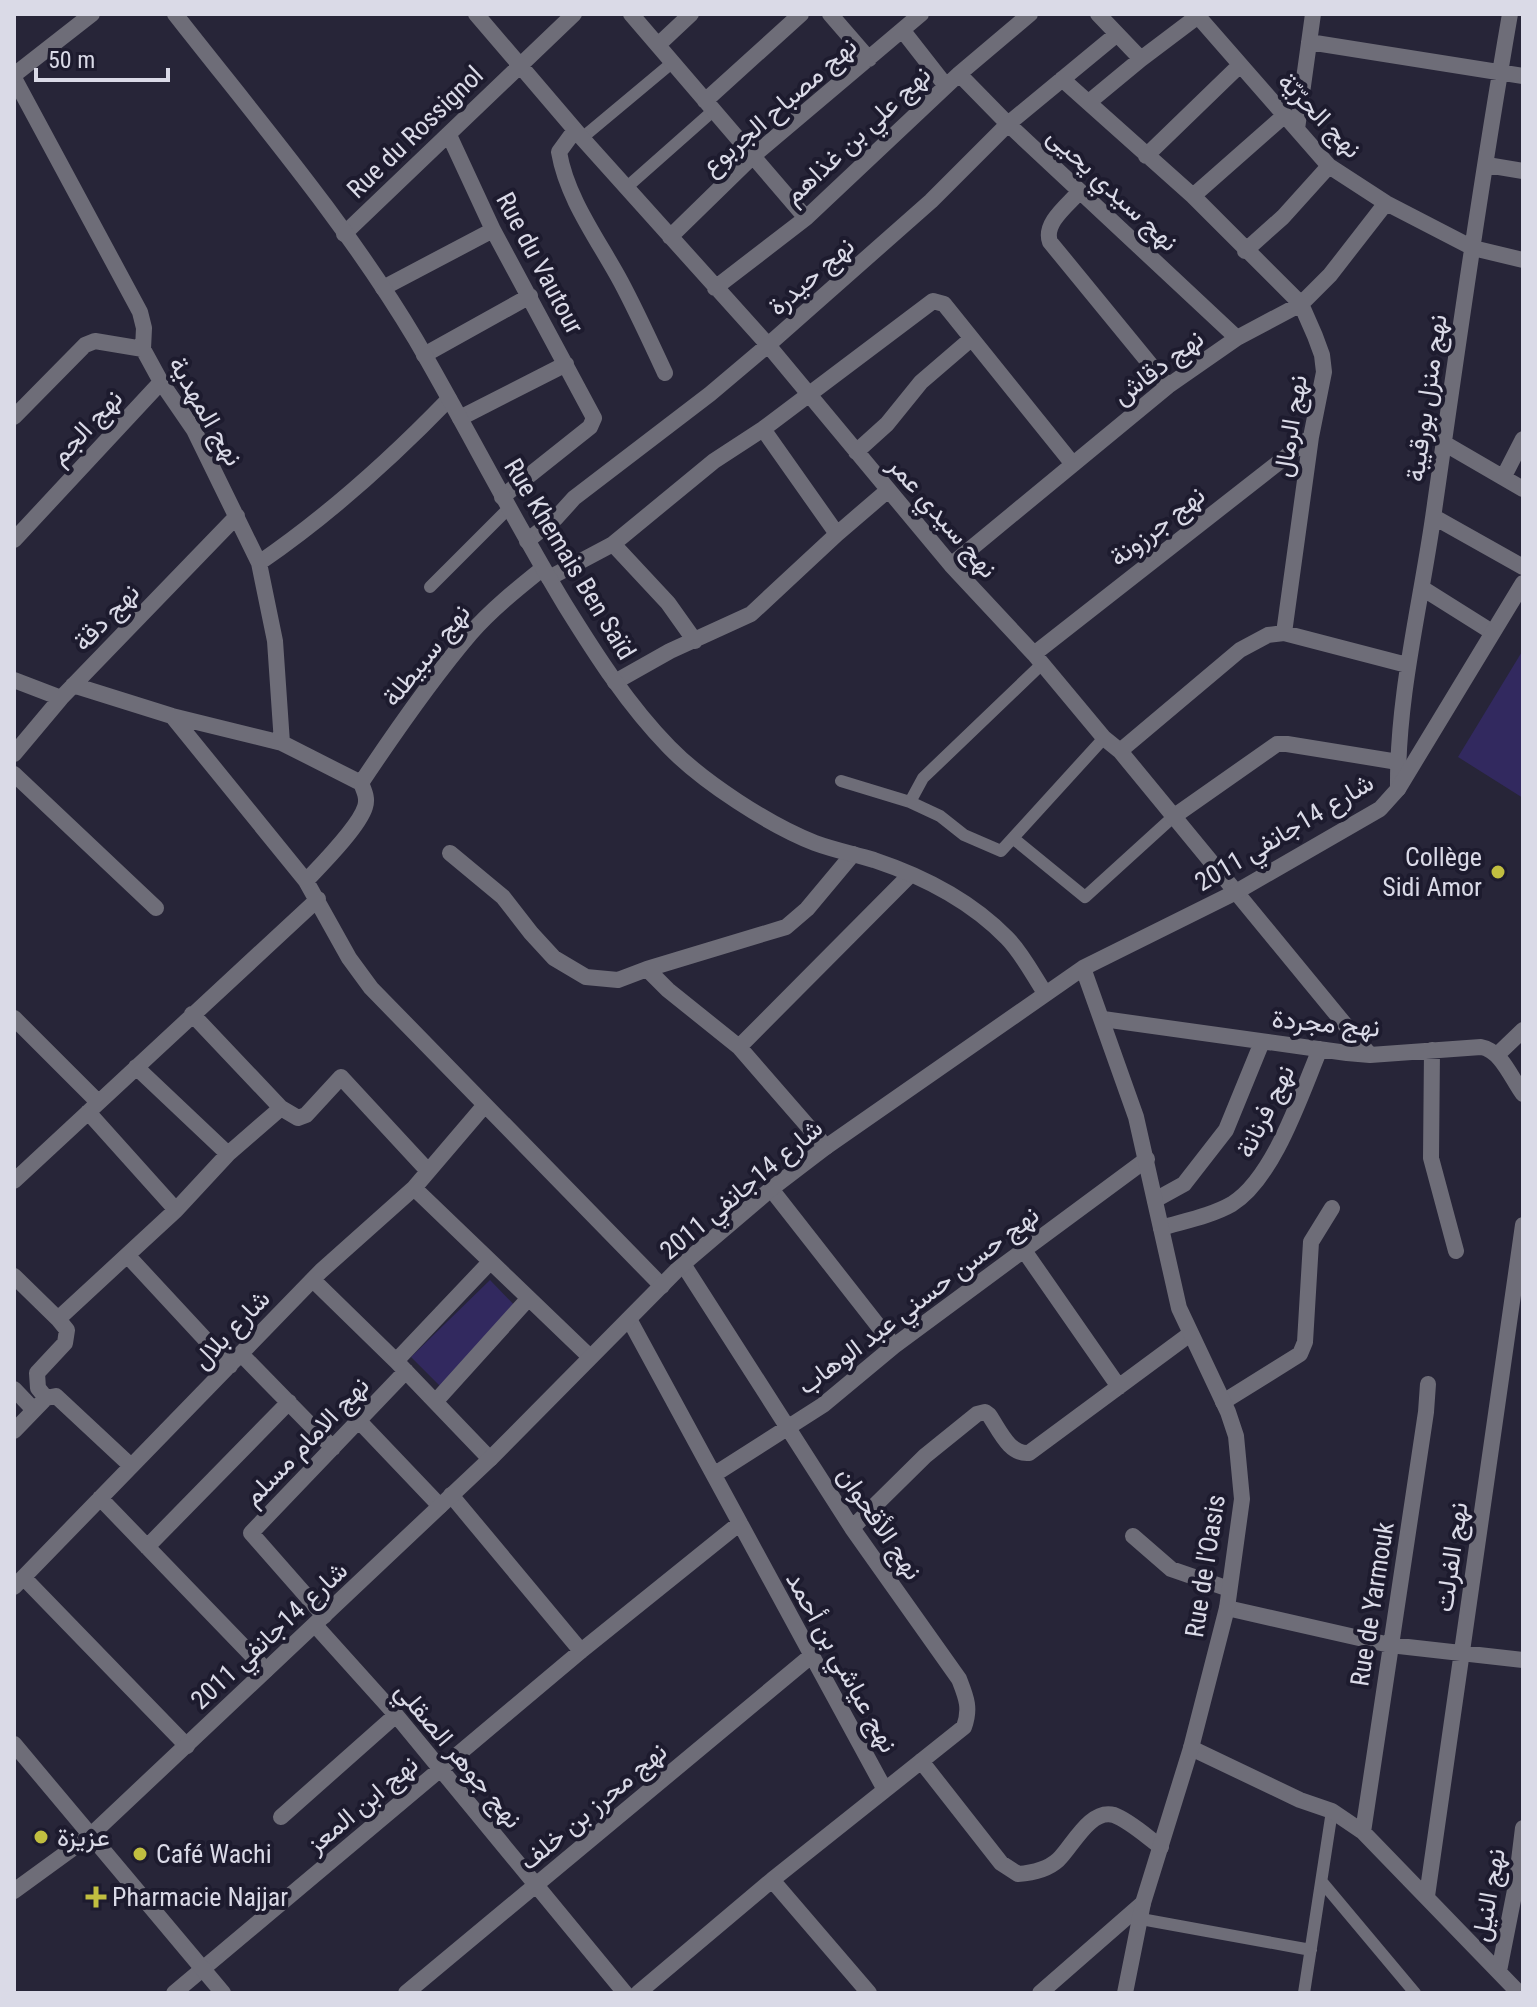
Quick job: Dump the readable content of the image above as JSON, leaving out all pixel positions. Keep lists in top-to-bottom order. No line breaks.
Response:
{"streets":{"street":["نهج مصباح الجربوع","نهج الحرّيّة","Rue du Rossignol","نهج علي بن غذاهم","نهج سيدي يحيى","Rue du Vautour","نهج حيدرة","نهج دقاش","نهج منزل بورقيبة","نهج المهدية","نهج الرمال","نهج الجم","نهج سيدي عمر","نهج جرزونة","Rue Khemais Ben Saïd","نهج دقة","نهج سبيطلة","شارع 14جانفي 2011","نهج مجردة","نهج فرنانة","نهج حسن حسني عبد الوهاب","شارع بلال","نهج الامام مسلم","نهج الأقحوان","نهج الفرلت","Rue de l'Oasis","Rue de Yarmouk","نهج عياشي بن أحمد","نهج جوهر الصقلي","نهج ابن المعز","نهج محرز بن خلف","نهج النيل"]},"crossings":[["نهج مصباح الجربوع","نهج سيدي عمر"],["نهج الحرّيّة","نهج دقاش"],["نهج الحرّيّة","نهج منزل بورقيبة"],["Rue du Rossignol","Rue du Vautour"],["Rue du Rossignol","نهج سيدي عمر"],["Rue du Rossignol","Rue Khemais Ben Saïd"],["نهج علي بن غذاهم","نهج سيدي يحيى"],["نهج علي بن غذاهم","نهج سيدي عمر"],["نهج سيدي يحيى","نهج حيدرة"],["نهج سيدي يحيى","نهج دقاش"],["Rue du Vautour","Rue Khemais Ben Saïd"],["نهج حيدرة","نهج الرمال"],["نهج حيدرة","نهج سيدي عمر"],["نهج حيدرة","Rue Khemais Ben Saïd"],["نهج دقاش","نهج الرمال"],["نهج دقاش","نهج سيدي عمر"],["نهج منزل بورقيبة","شارع 14جانفي 2011"],["نهج المهدية","نهج الجم"],["نهج المهدية","نهج دقة"],["نهج الرمال","نهج جرزونة"],["نهج سيدي عمر","نهج جرزونة"],["نهج سيدي عمر","نهج سبيطلة"],["نهج سيدي عمر","شارع 14جانفي 2011"],["نهج سيدي عمر","نهج مجردة"],["Rue Khemais Ben Saïd","نهج سبيطلة"],["Rue Khemais Ben Saïd","شارع 14جانفي 2011"],["شارع 14جانفي 2011","نهج الامام مسلم"],["شارع 14جانفي 2011","نهج الأقحوان"],["شارع 14جانفي 2011","Rue de l'Oasis"],["شارع 14جانفي 2011","نهج عياشي بن أحمد"],["شارع 14جانفي 2011","نهج جوهر الصقلي"],["نهج مجردة","نهج فرنانة"],["نهج مجردة","Rue de l'Oasis"],["نهج فرنانة","Rue de l'Oasis"],["نهج حسن حسني عبد الوهاب","نهج الأقحوان"],["نهج حسن حسني عبد الوهاب","Rue de l'Oasis"],["نهج حسن حسني عبد الوهاب","نهج عياشي بن أحمد"],["نهج الامام مسلم","نهج جوهر الصقلي"],["نهج الأقحوان","نهج عياشي بن أحمد"],["نهج عياشي بن أحمد","نهج ابن المعز"],["نهج عياشي بن أحمد","نهج محرز بن خلف"],["نهج جوهر الصقلي","نهج ابن المعز"],["نهج جوهر الصقلي","نهج محرز بن خلف"]],"places":{"other":["Collège Sidi Amor","عزيزة","Café Wachi"],"health":["Pharmacie Najjar"]},"scale_bar":"50 m"}
